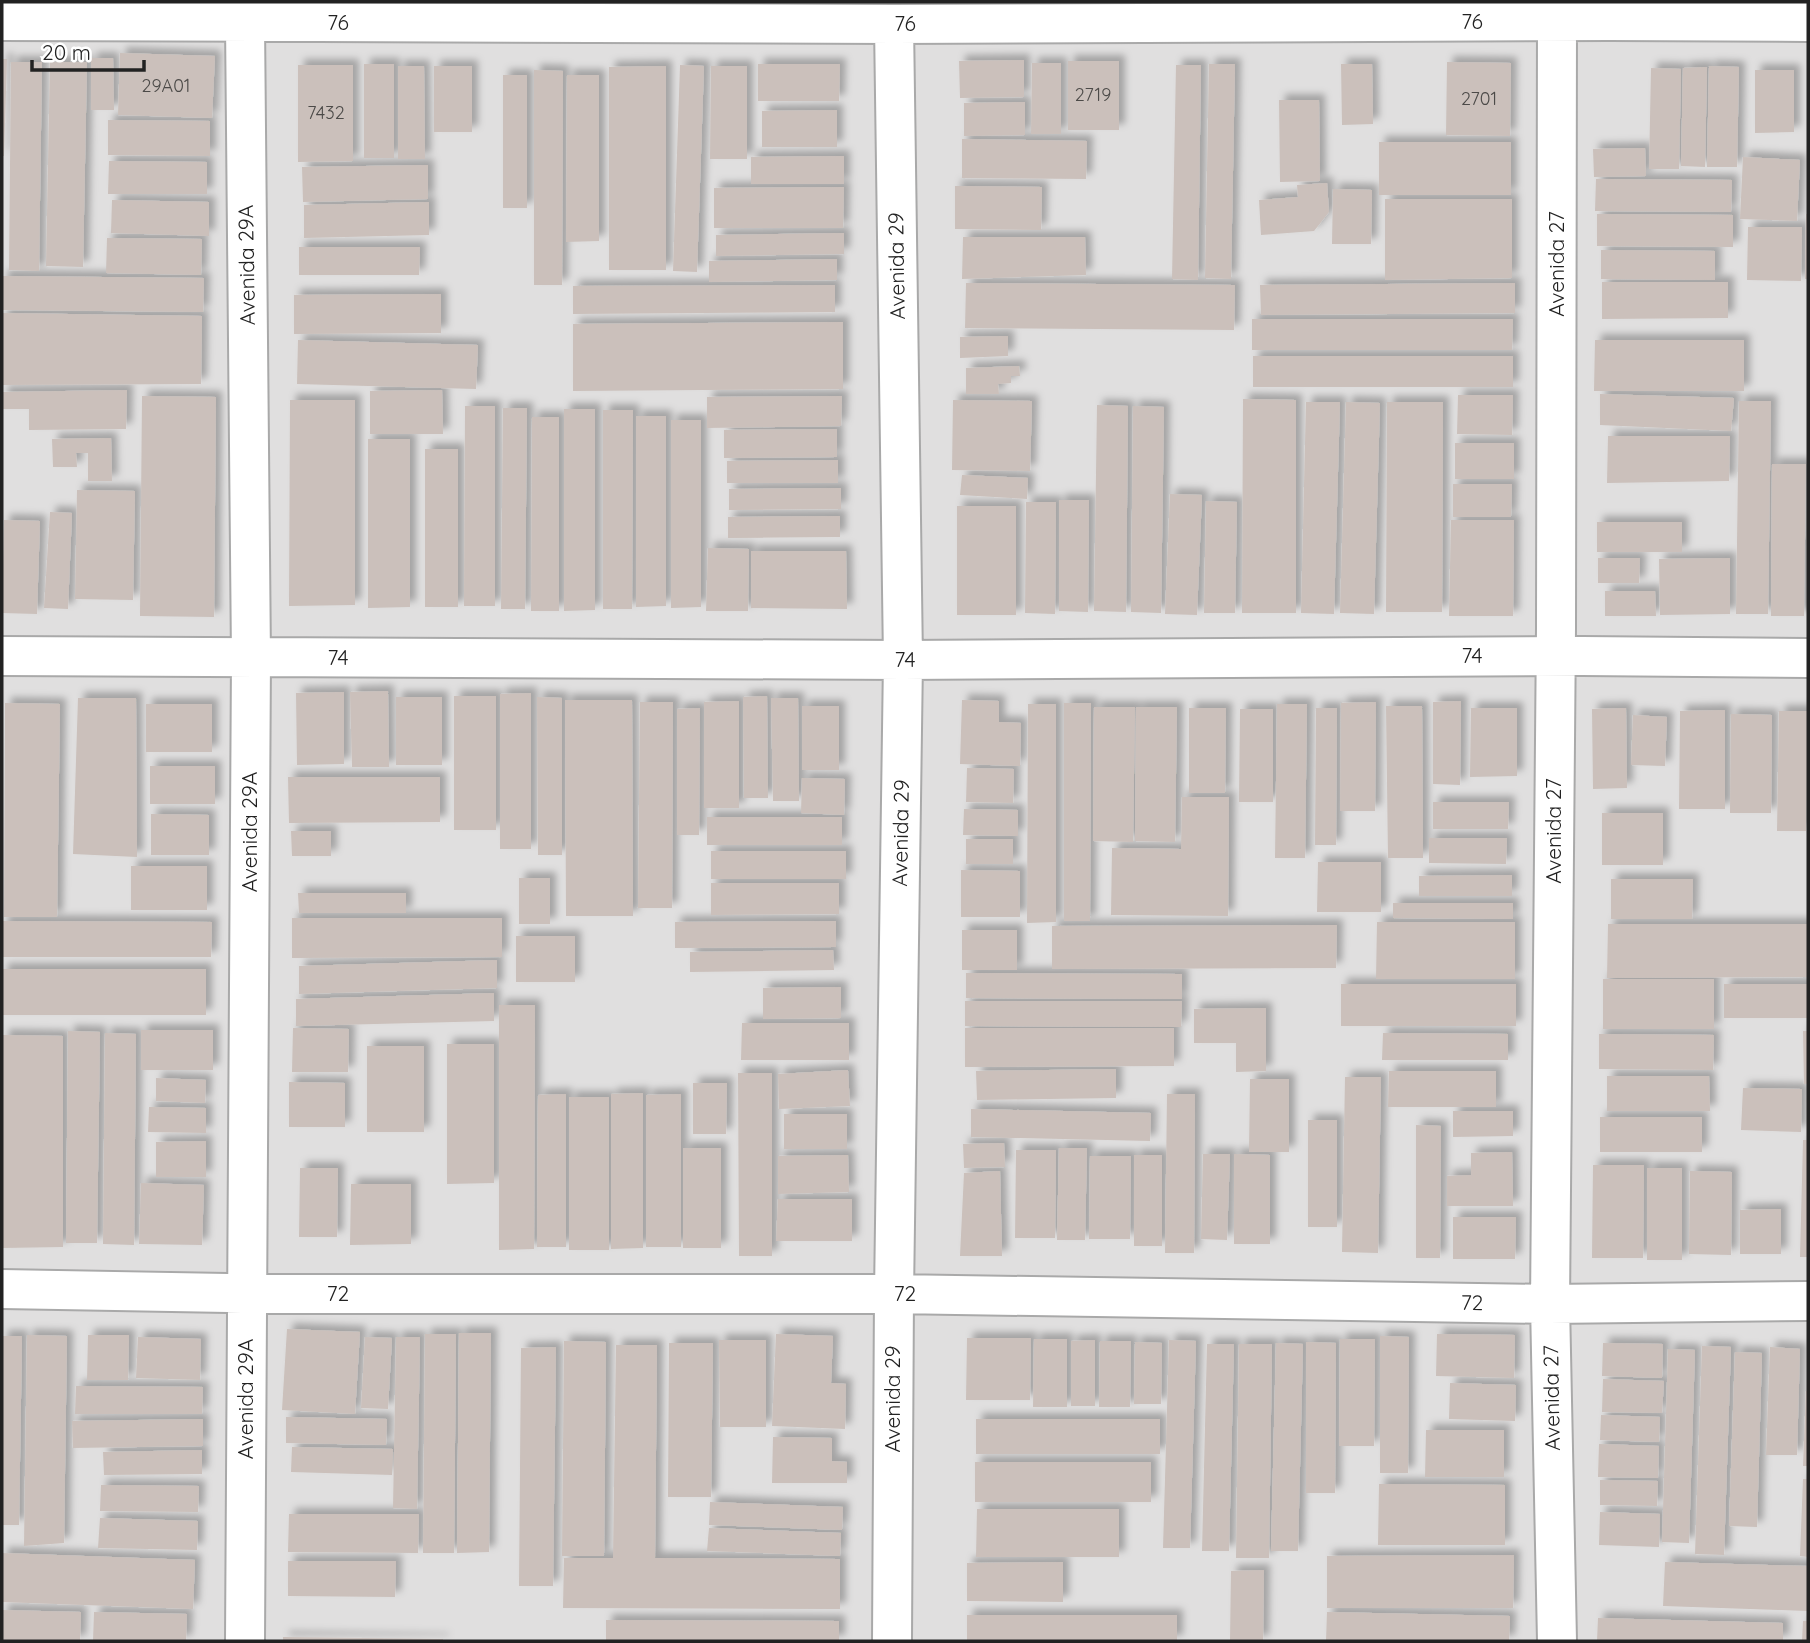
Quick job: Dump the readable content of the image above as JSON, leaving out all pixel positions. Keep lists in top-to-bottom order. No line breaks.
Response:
{"streets":{"street":["76","Avenida 27","Avenida 29A","Avenida 29","74","72"]},"crossings":[["76","Avenida 27"],["76","Avenida 29A"],["76","Avenida 29"],["Avenida 27","74"],["Avenida 27","72"],["Avenida 29A","74"],["Avenida 29A","72"],["Avenida 29","74"],["Avenida 29","72"]],"house_numbers":["29A01","2719","2701","7432"],"scale_bar":"20 m"}
